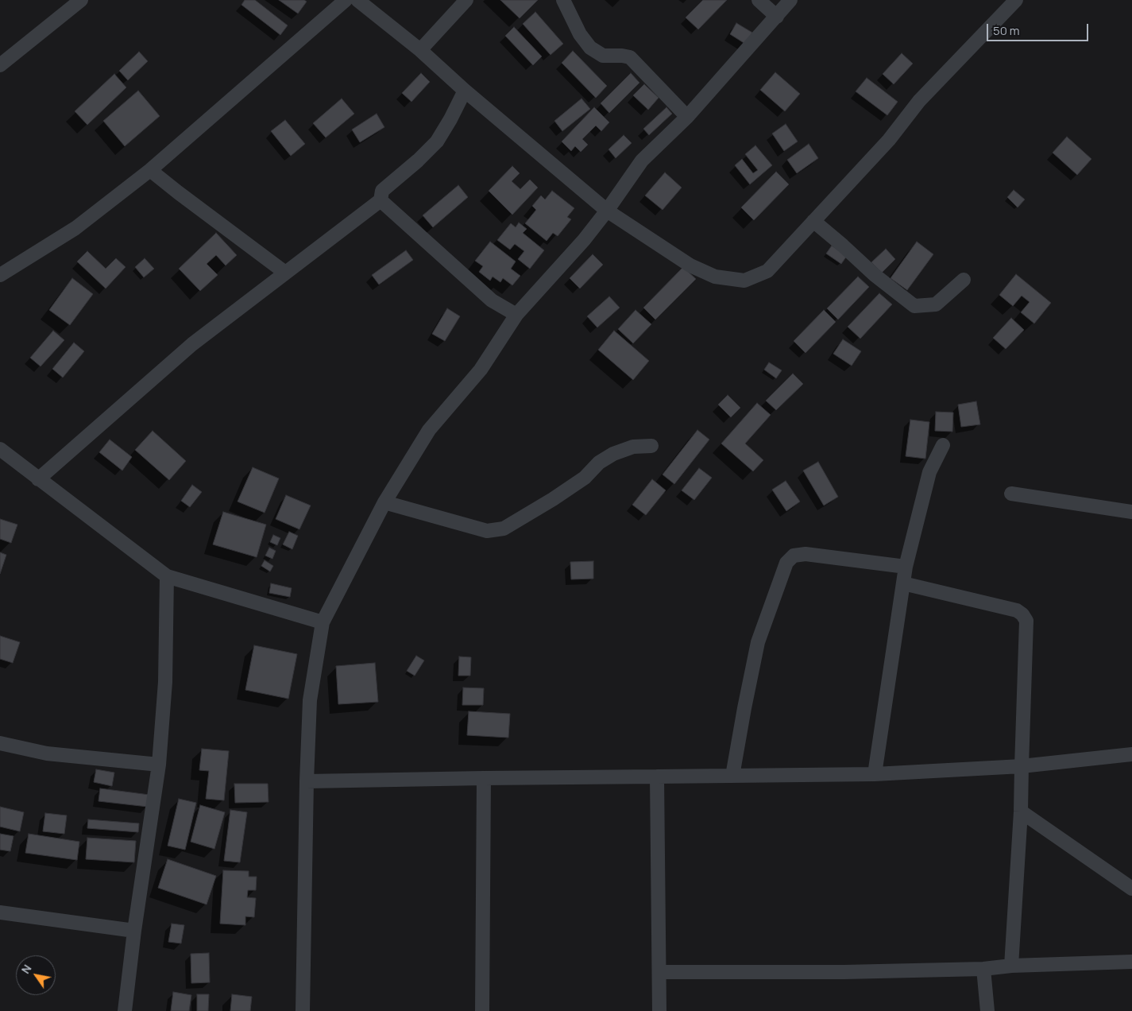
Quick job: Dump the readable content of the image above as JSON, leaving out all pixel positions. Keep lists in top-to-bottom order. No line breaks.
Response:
{"scale_bar":"50 m","north":"top left"}
